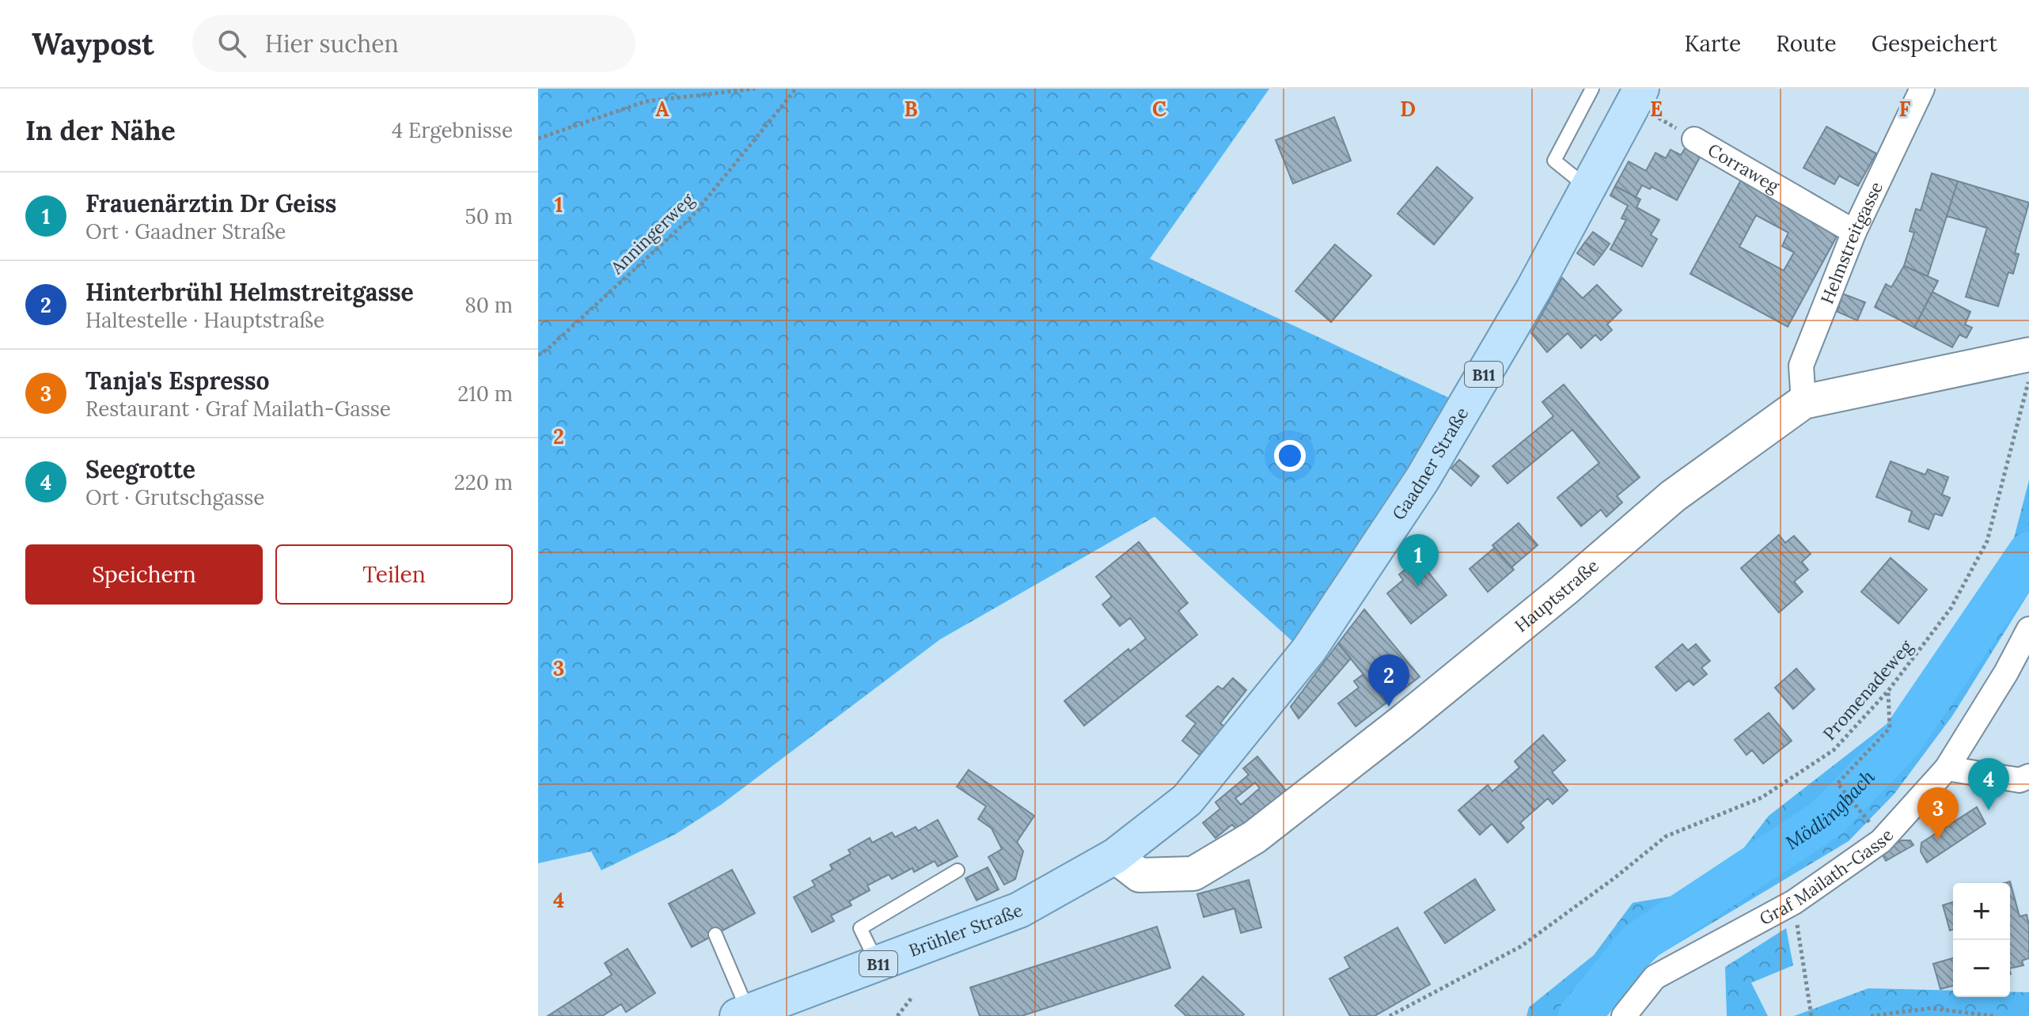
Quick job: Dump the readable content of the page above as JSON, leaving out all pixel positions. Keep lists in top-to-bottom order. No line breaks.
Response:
{"streets":{"main road":["B11","Gaadner Straße","Brühler Straße"],"street":["Corraweg","Helmstreitgasse","Hauptstraße","Graf Mailath-Gasse"],"path":["Anningerweg","Promenadeweg"]},"crossings":[["Corraweg","Helmstreitgasse"],["Corraweg","Gaadner Straße"],["Helmstreitgasse","Hauptstraße"],["Gaadner Straße","Hauptstraße"],["Gaadner Straße","Brühler Straße"],["Hauptstraße","Brühler Straße"]],"water":["Mödlingbach"],"page":{"header":"Waypost","search":"Hier suchen","nav":["Karte","Route","Gespeichert"],"heading":["In der Nähe","4 Ergebnisse"],"list":[{"mark":"1","name":"Frauenärztin Dr Geiss","note":"Ort · Gaadner Straße","value":"50 m"},{"mark":"2","name":"Hinterbrühl Helmstreitgasse","note":"Haltestelle · Hauptstraße","value":"80 m"},{"mark":"3","name":"Tanja's Espresso","note":"Restaurant · Graf Mailath-Gasse","value":"210 m"},{"mark":"4","name":"Seegrotte","note":"Ort · Grutschgasse","value":"220 m"}],"buttons":["Speichern","Teilen"],"pins":["1","2","4","3"],"map_buttons":["+","−"]},"grid":{"columns":["A","B","C","D","E","F"],"rows":["1","2","3","4"]}}
